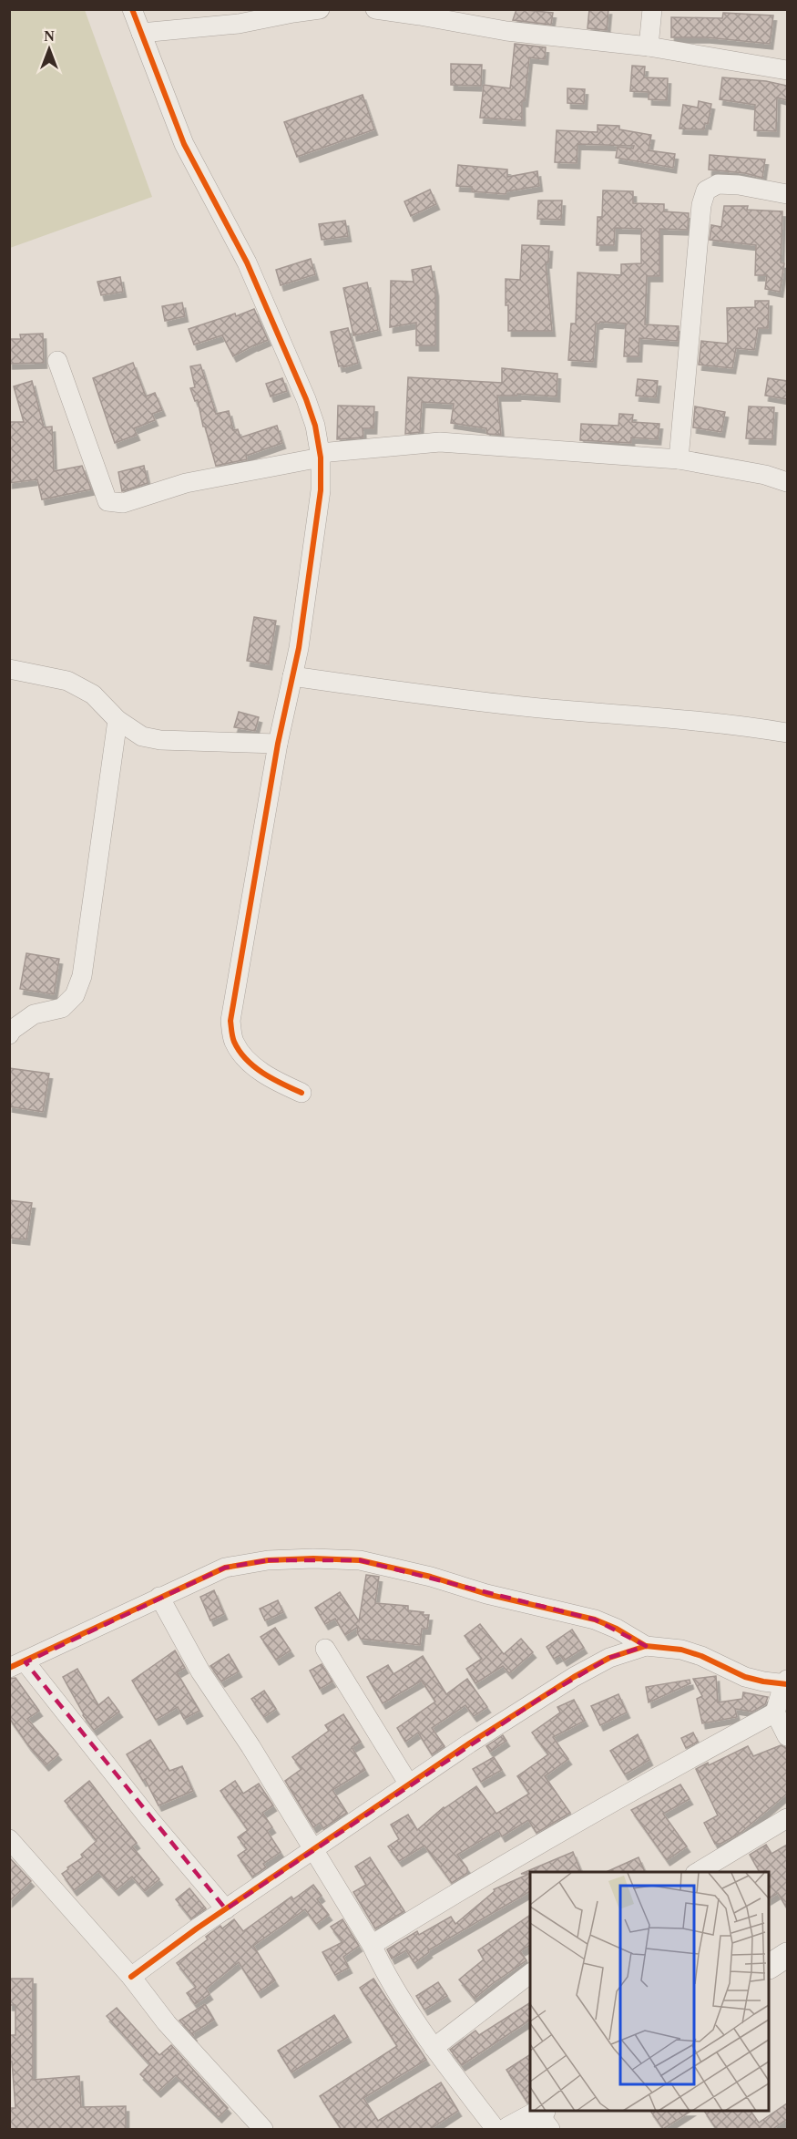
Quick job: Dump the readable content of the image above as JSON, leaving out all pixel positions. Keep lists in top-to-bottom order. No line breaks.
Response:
{"north":"top"}
